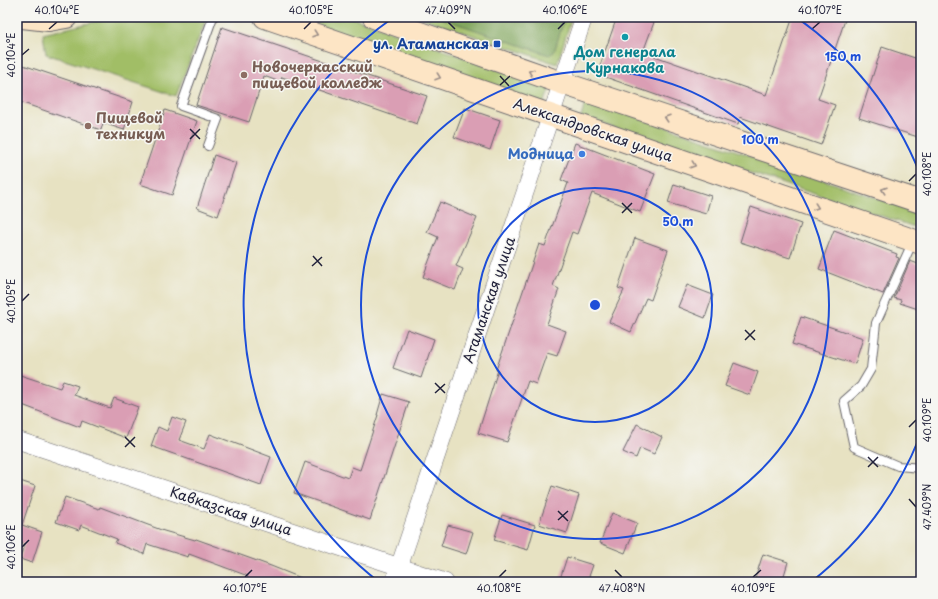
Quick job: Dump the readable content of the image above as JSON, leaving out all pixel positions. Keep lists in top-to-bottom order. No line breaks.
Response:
{"streets":{"street":["Александровская улица","Атаманская улица","Кавказская улица"]},"crossings":[["Александровская улица","Атаманская улица"],["Атаманская улица","Кавказская улица"]],"places":{"other":["Дом генерала Курнакова","Новочеркасский пищевой колледж","Пищевой техникум","Модница"],"transit":["ул. Атаманская"]},"coordinates":["40.104°E","40.105°E","47.409°N","40.106°E","40.107°E","40.108°E","40.109°E","47.408°N"],"rings":["150 m","100 m","50 m"]}
